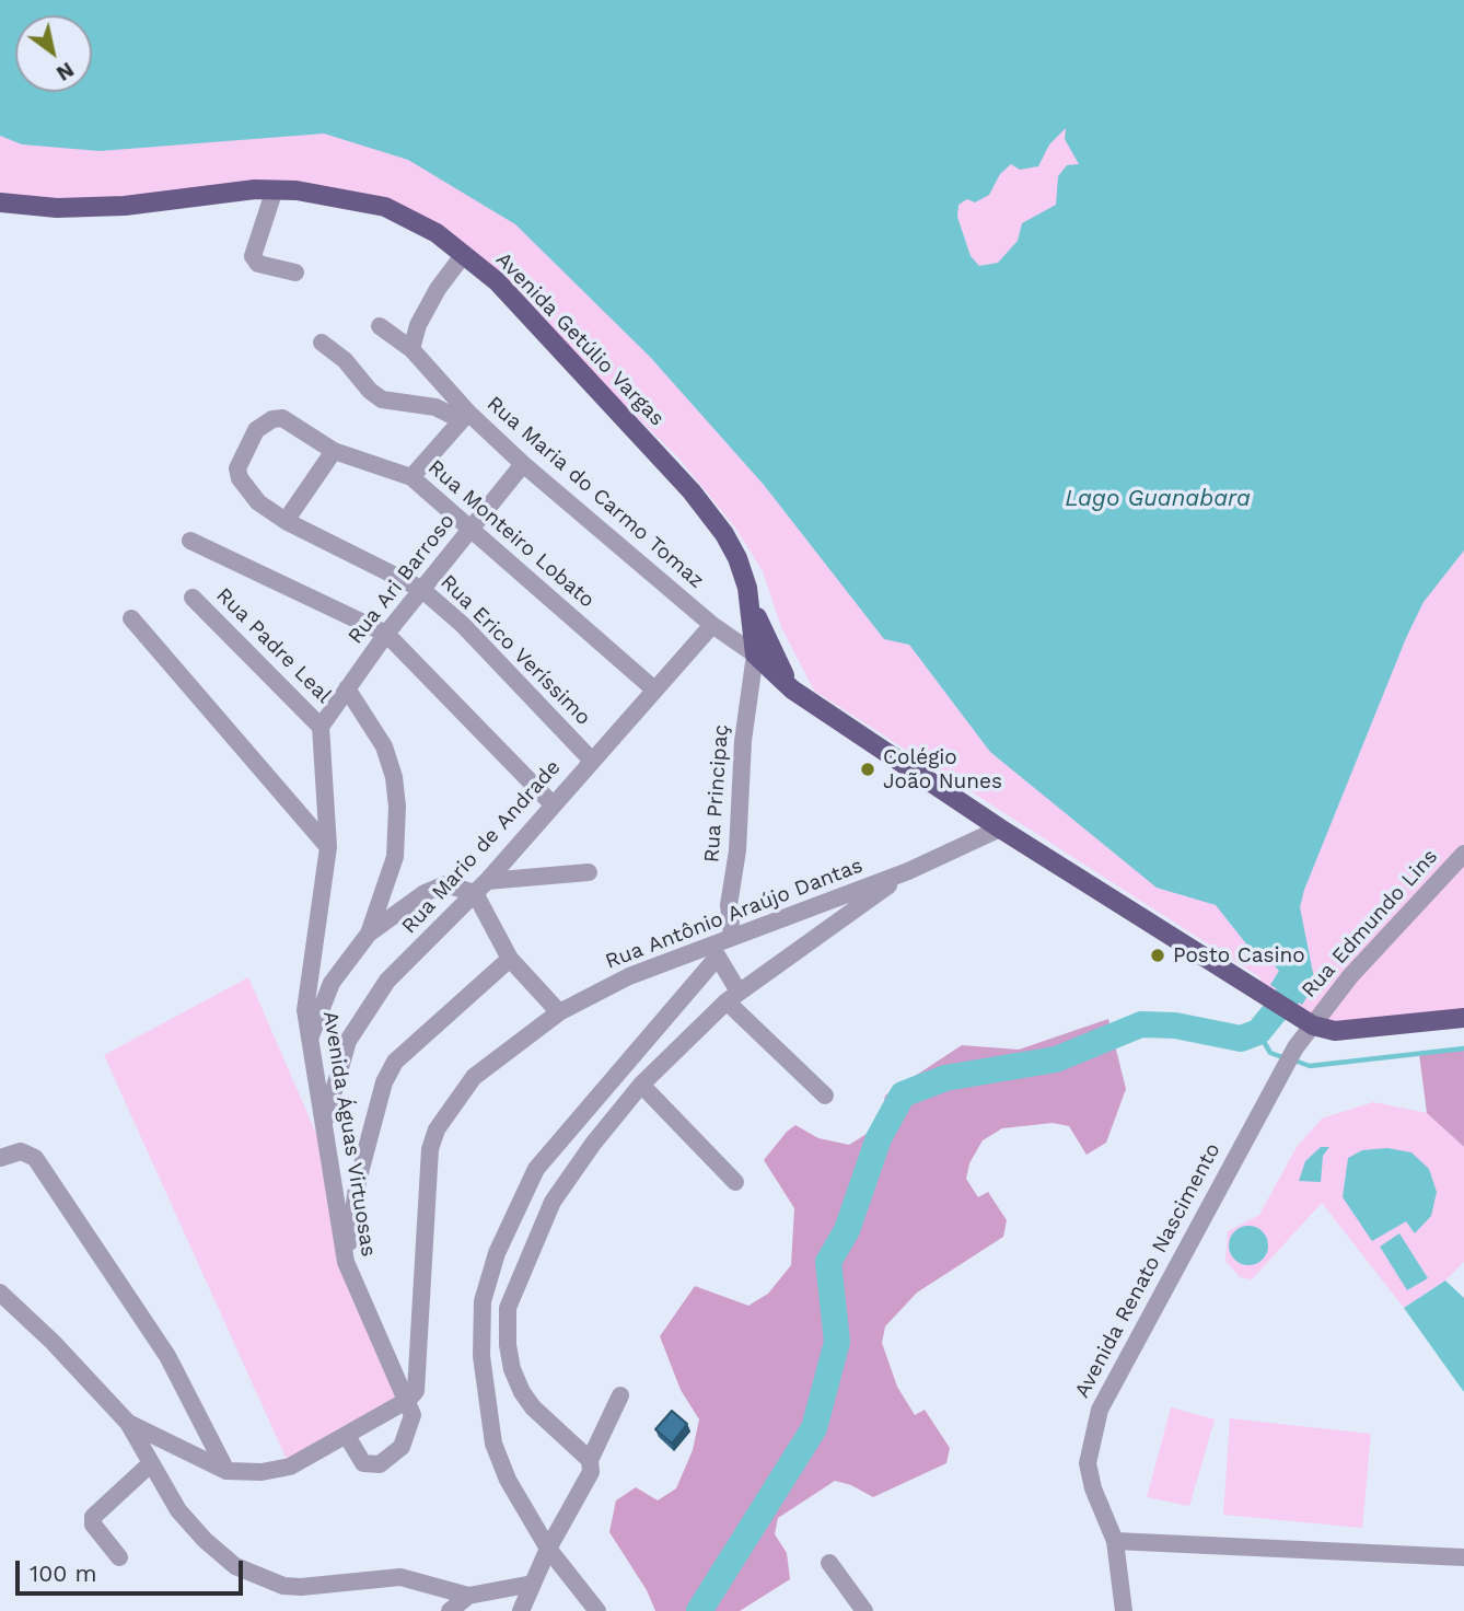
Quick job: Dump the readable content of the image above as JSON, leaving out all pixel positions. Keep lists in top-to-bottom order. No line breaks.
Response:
{"streets":{"main road":["Avenida Getúlio Vargas"],"street":["Rua Maria do Carmo Tomaz","Rua Monteiro Lobato","Rua Ari Barroso","Rua Padre Leal","Rua Erico Veríssimo","Rua Principaç","Rua Mario de Andrade","Rua Antônio Araújo Dantas","Rua Edmundo Lins","Avenida Águas Virtuosas","Avenida Renato Nascimento"]},"crossings":[["Avenida Getúlio Vargas","Rua Maria do Carmo Tomaz"],["Avenida Getúlio Vargas","Rua Principaç"],["Avenida Getúlio Vargas","Rua Antônio Araújo Dantas"],["Avenida Getúlio Vargas","Rua Edmundo Lins"],["Rua Maria do Carmo Tomaz","Rua Ari Barroso"],["Rua Maria do Carmo Tomaz","Rua Principaç"],["Rua Maria do Carmo Tomaz","Rua Mario de Andrade"],["Rua Monteiro Lobato","Rua Ari Barroso"],["Rua Monteiro Lobato","Rua Erico Veríssimo"],["Rua Monteiro Lobato","Rua Mario de Andrade"],["Rua Ari Barroso","Rua Padre Leal"],["Rua Ari Barroso","Rua Erico Veríssimo"],["Rua Ari Barroso","Avenida Águas Virtuosas"],["Rua Padre Leal","Avenida Águas Virtuosas"],["Rua Erico Veríssimo","Rua Mario de Andrade"],["Rua Principaç","Rua Antônio Araújo Dantas"],["Rua Mario de Andrade","Avenida Águas Virtuosas"],["Rua Antônio Araújo Dantas","Avenida Águas Virtuosas"],["Rua Edmundo Lins","Avenida Renato Nascimento"]],"water":["Lago Guanabara"],"places":["Colégio João Nunes","Posto Casino"],"scale_bar":"100 m","north":"bottom right"}
